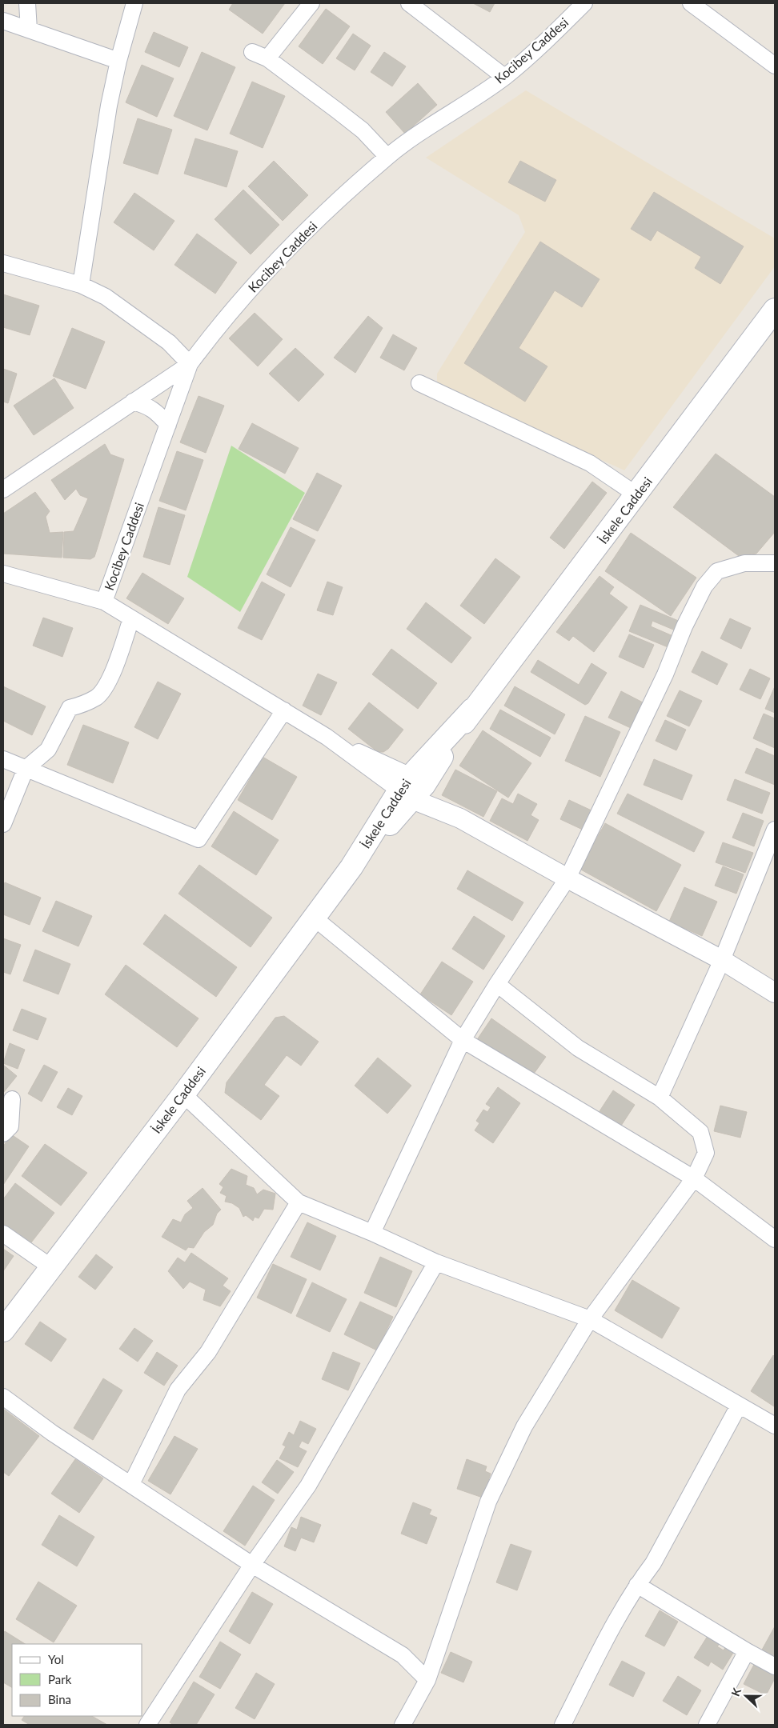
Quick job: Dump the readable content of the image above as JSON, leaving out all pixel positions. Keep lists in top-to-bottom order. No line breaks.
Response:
{"streets":{"main road":["İskele Caddesi"],"street":["Kocibey Caddesi"]},"legend":["Yol","Park","Bina"],"north":"left"}
